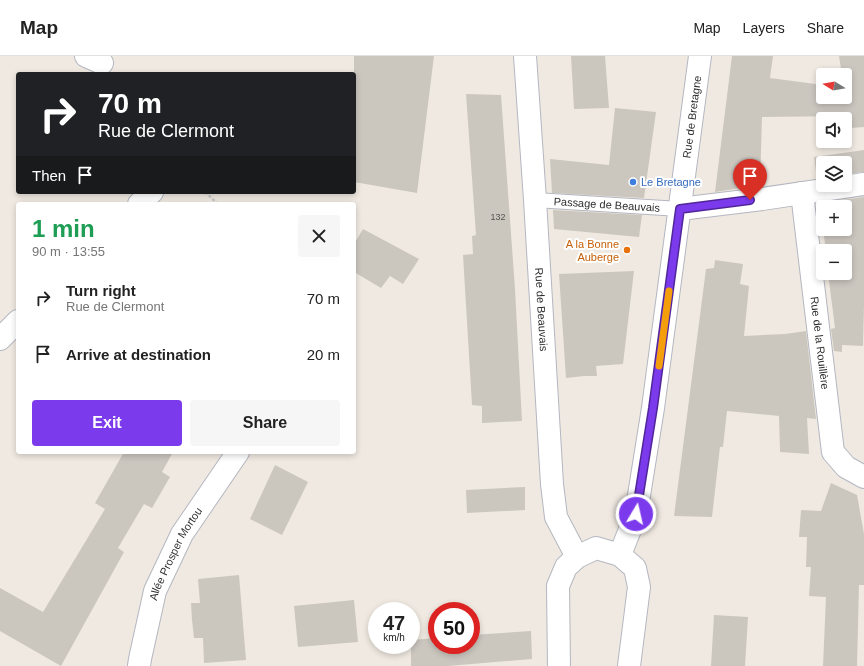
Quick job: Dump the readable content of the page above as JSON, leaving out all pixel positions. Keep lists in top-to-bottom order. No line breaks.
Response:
{"streets":{"street":["Rue de Bretagne","Rue de Beauvais","Rue de la Rouillère","Allée Prosper Mortou"],"lane":["Passage de Beauvais"]},"crossings":[["Rue de Bretagne","Passage de Beauvais"],["Passage de Beauvais","Rue de Beauvais"]],"places":["Le Bretagne","A la Bonne Auberge"],"house_numbers":["132"],"north":"left","page":{"header":"Map","nav":["Map","Layers","Share"],"map_buttons":["+","−"],"turn":["70 m","Rue de Clermont"],"then":"Then","heading":["1 min","90 m · 13:55"],"list":[{"name":"Turn right","note":"Rue de Clermont","value":"70 m"},{"name":"Arrive at destination","value":"20 m"}],"buttons":["Exit","Share"],"speed":"47 km/h","limit":"50"}}
